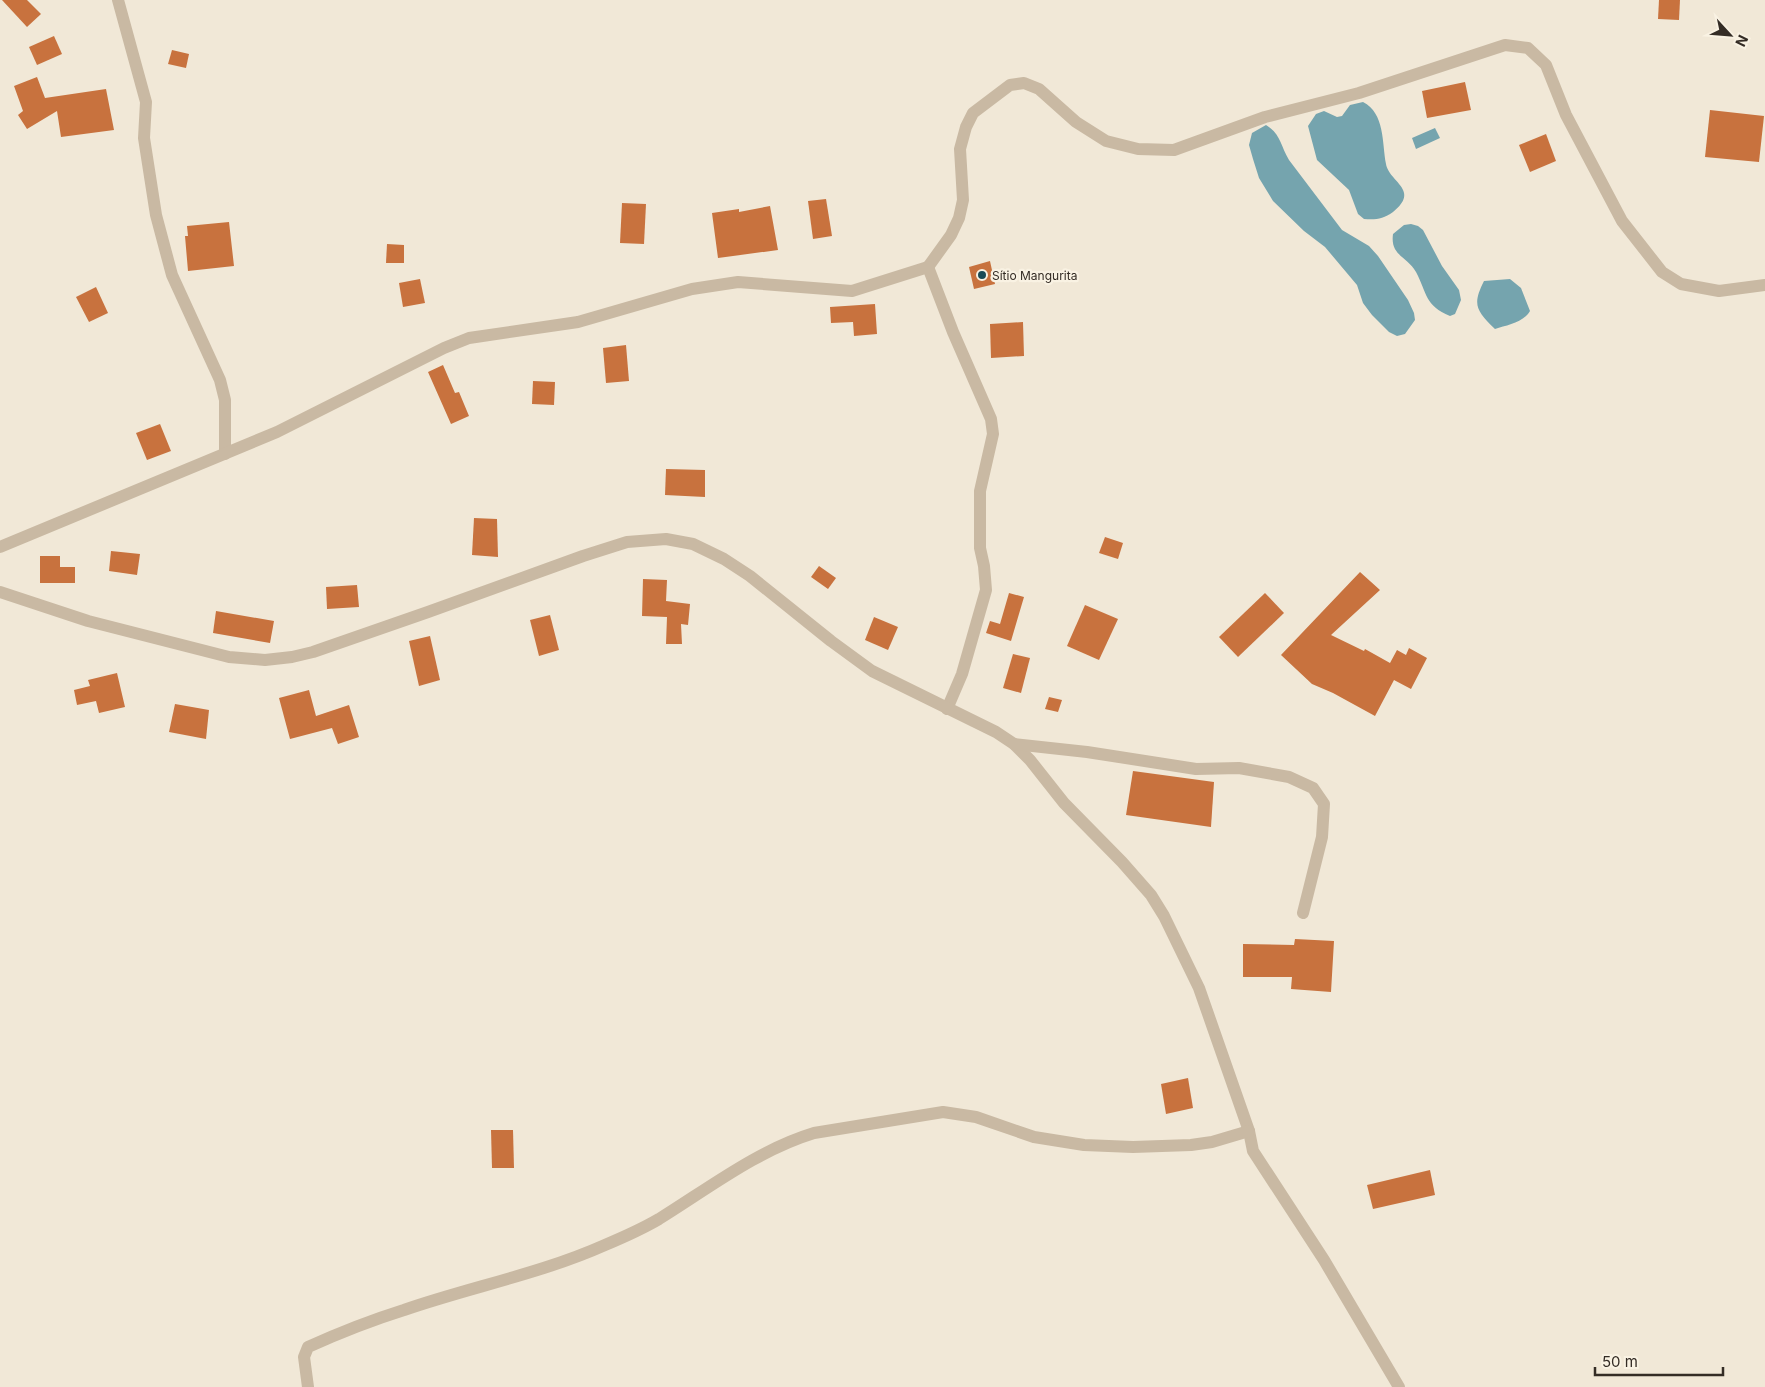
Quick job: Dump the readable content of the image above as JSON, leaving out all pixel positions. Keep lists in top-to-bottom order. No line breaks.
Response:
{"places":["Sítio Mangurita"],"scale_bar":"50 m","north":"bottom right"}
